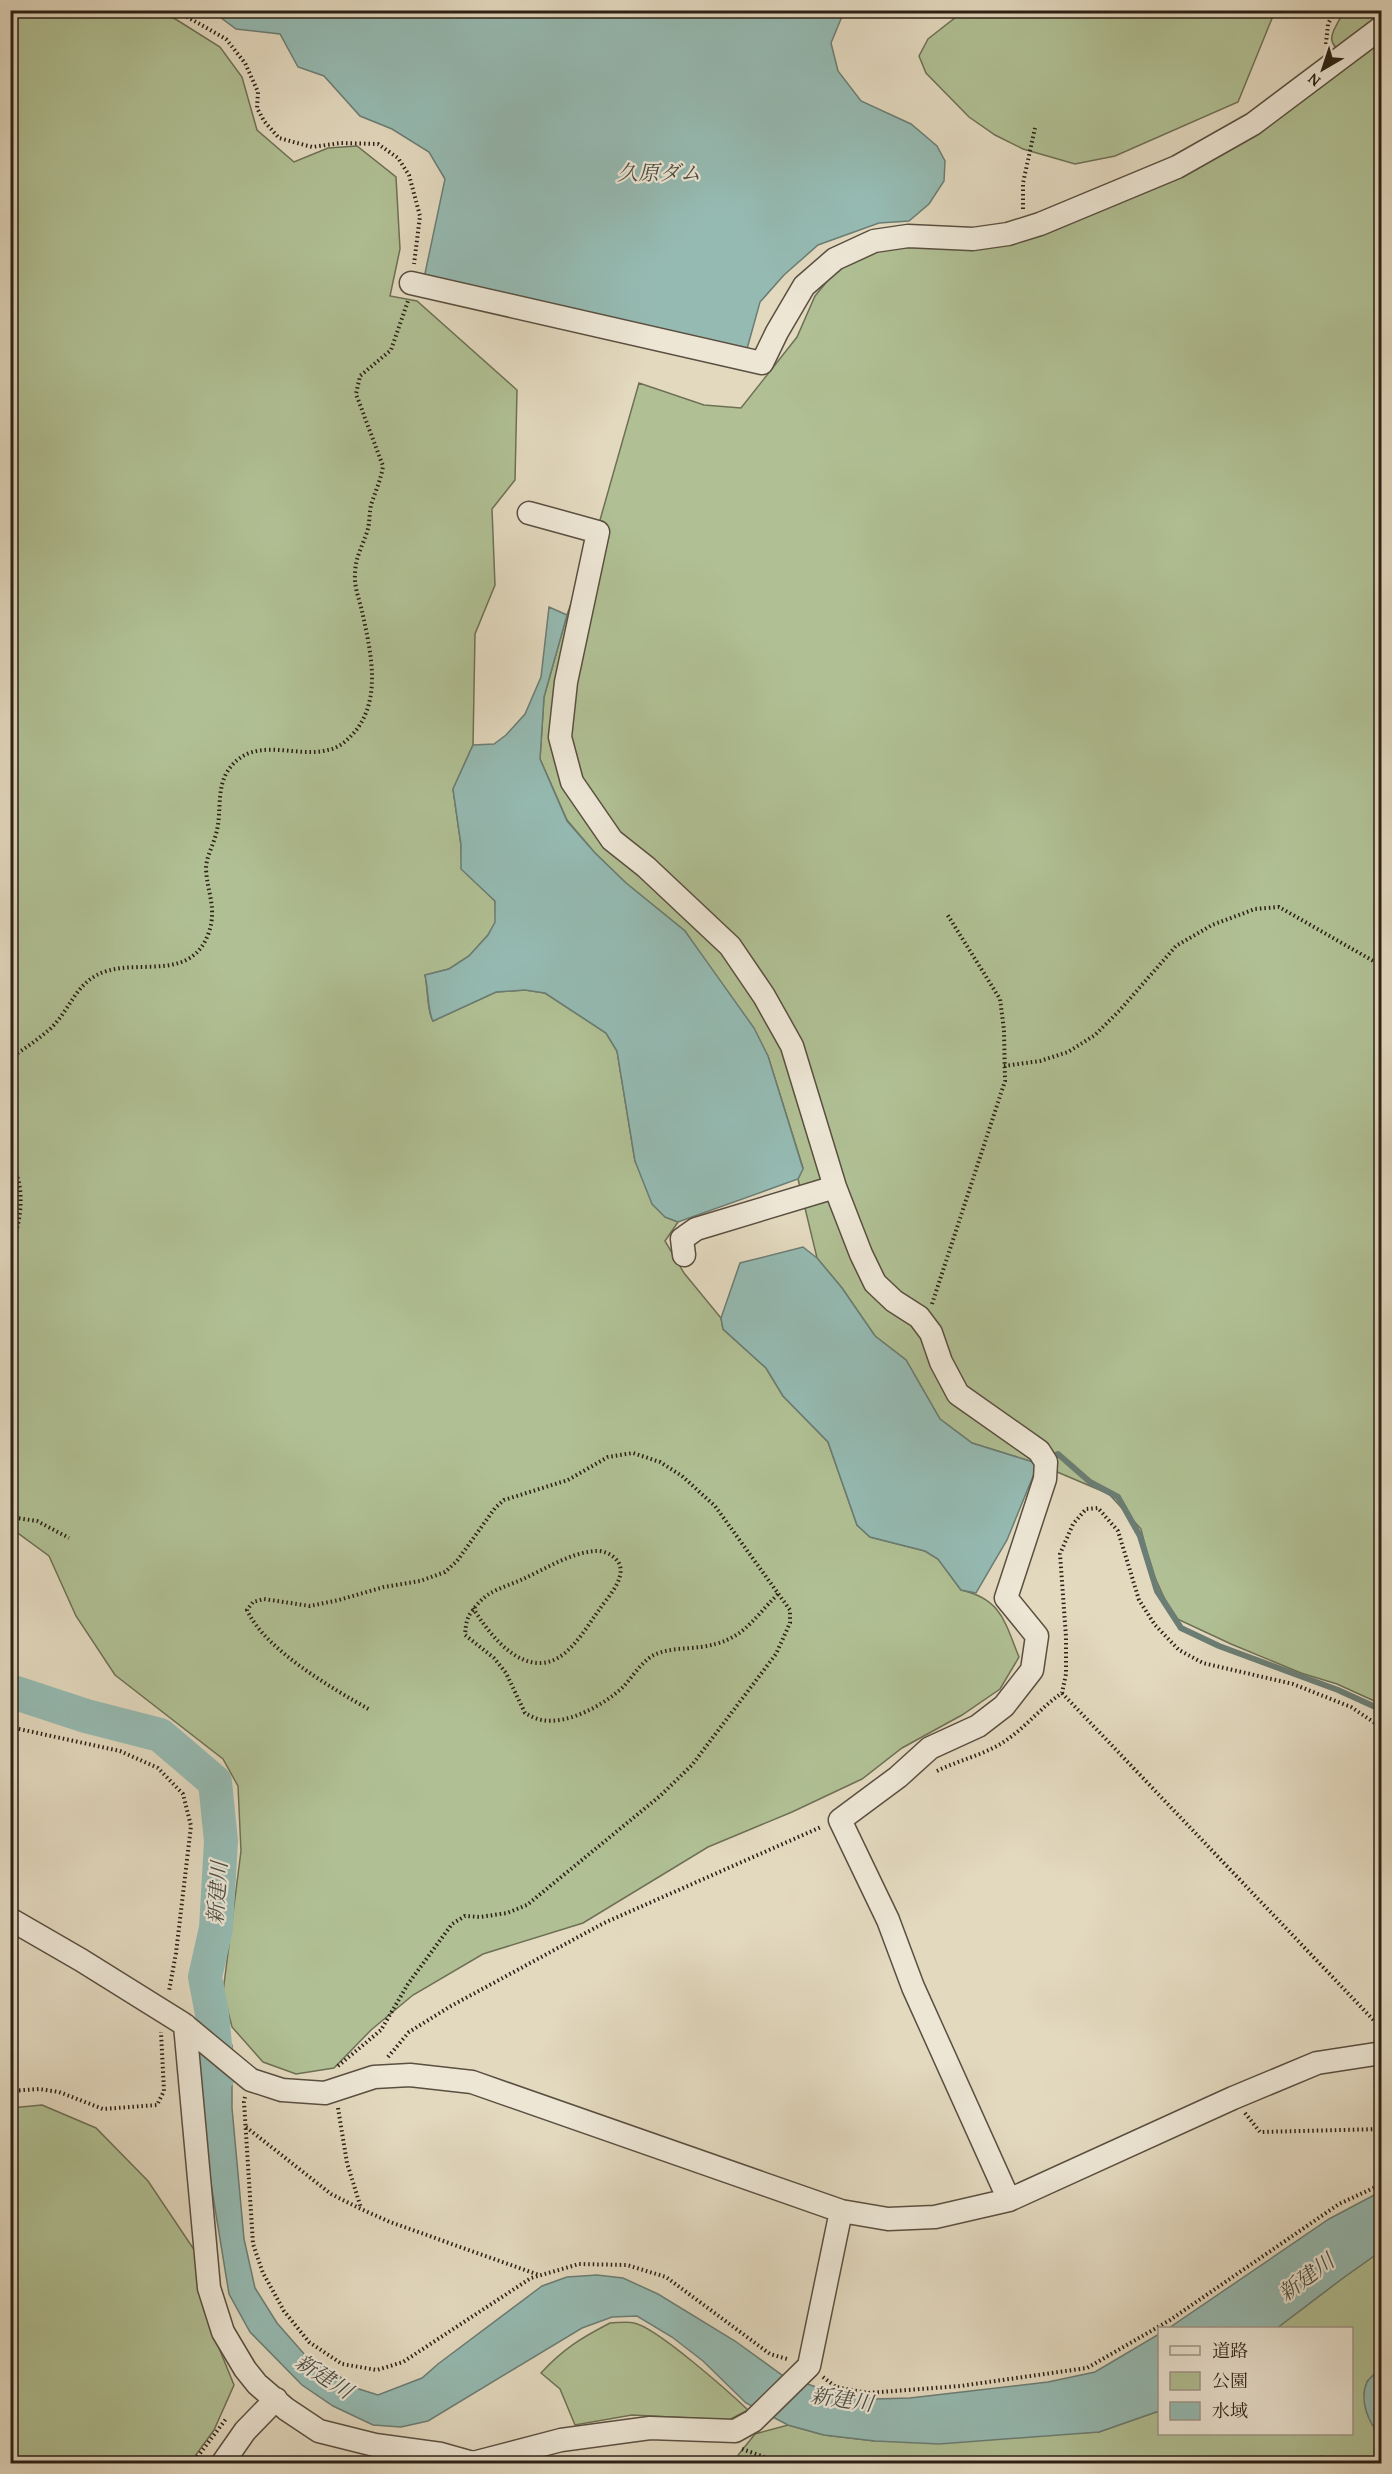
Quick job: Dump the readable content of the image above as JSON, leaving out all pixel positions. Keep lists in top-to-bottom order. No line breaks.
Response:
{"water":["久原ダム","新建川"],"legend":["道路","公園","水域"],"north":"bottom left"}
